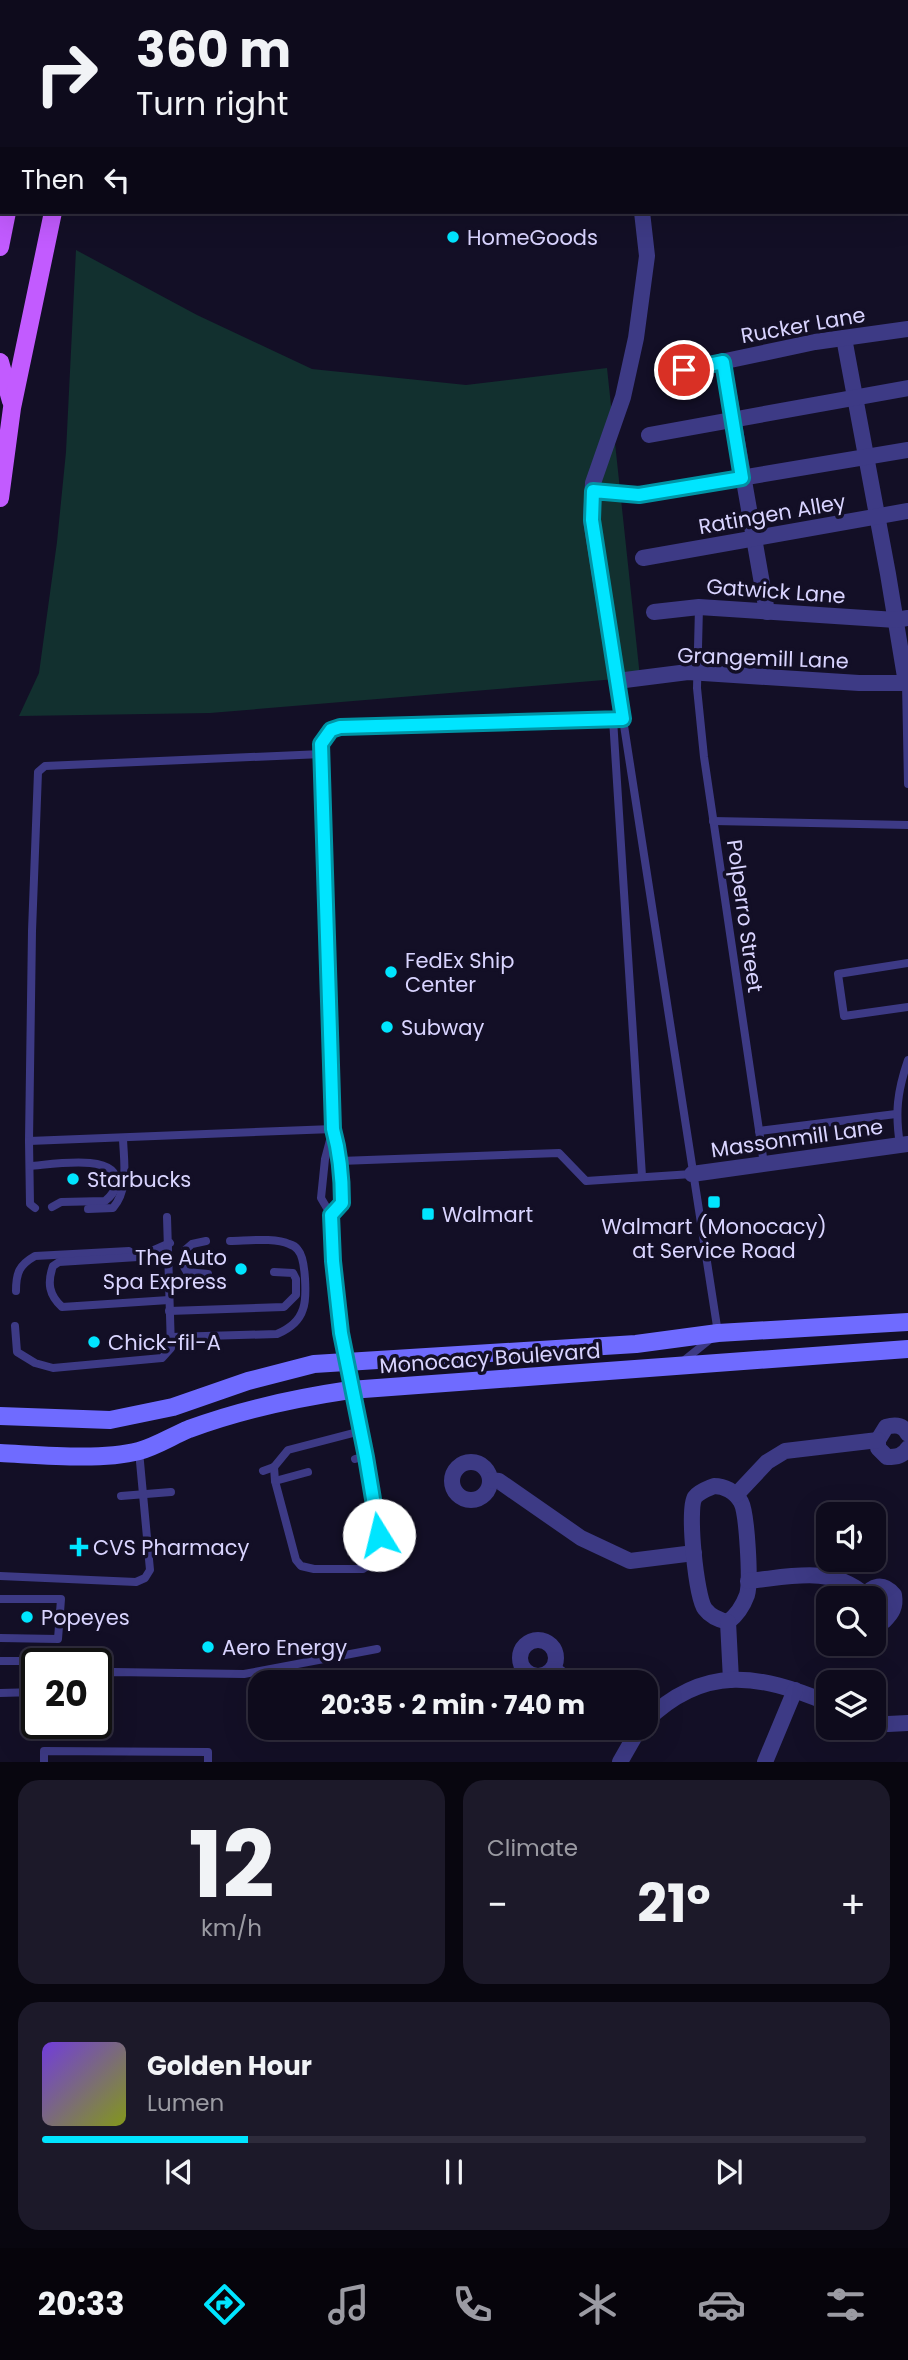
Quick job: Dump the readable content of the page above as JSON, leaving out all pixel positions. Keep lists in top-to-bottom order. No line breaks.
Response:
{"streets":{"main road":["Monocacy Boulevard"],"street":["Rucker Lane","Ratingen Alley","Gatwick Lane","Grangemill Lane","Massonmill Lane"],"lane":["Polperro Street"]},"crossings":[["Gatwick Lane","Polperro Street"],["Grangemill Lane","Polperro Street"],["Polperro Street","Massonmill Lane"]],"places":{"other":["HomeGoods","FedEx Ship Center","Subway","Starbucks","The Auto Spa Express","Chick-fil-A","Popeyes","Aero Energy"],"transit":["Walmart (Monocacy) at Service Road","Walmart"],"health":["CVS Pharmacy"]},"page":{"turn":["360 m","Turn right"],"then":"Then","limit":"20","trip":"20:35 · 2 min · 740 m","tile":[["12","km/h"],"Climate"],"heat":["−","21°","+"],"song":["Golden Hour","Lumen"],"tabs":"20:33"}}
